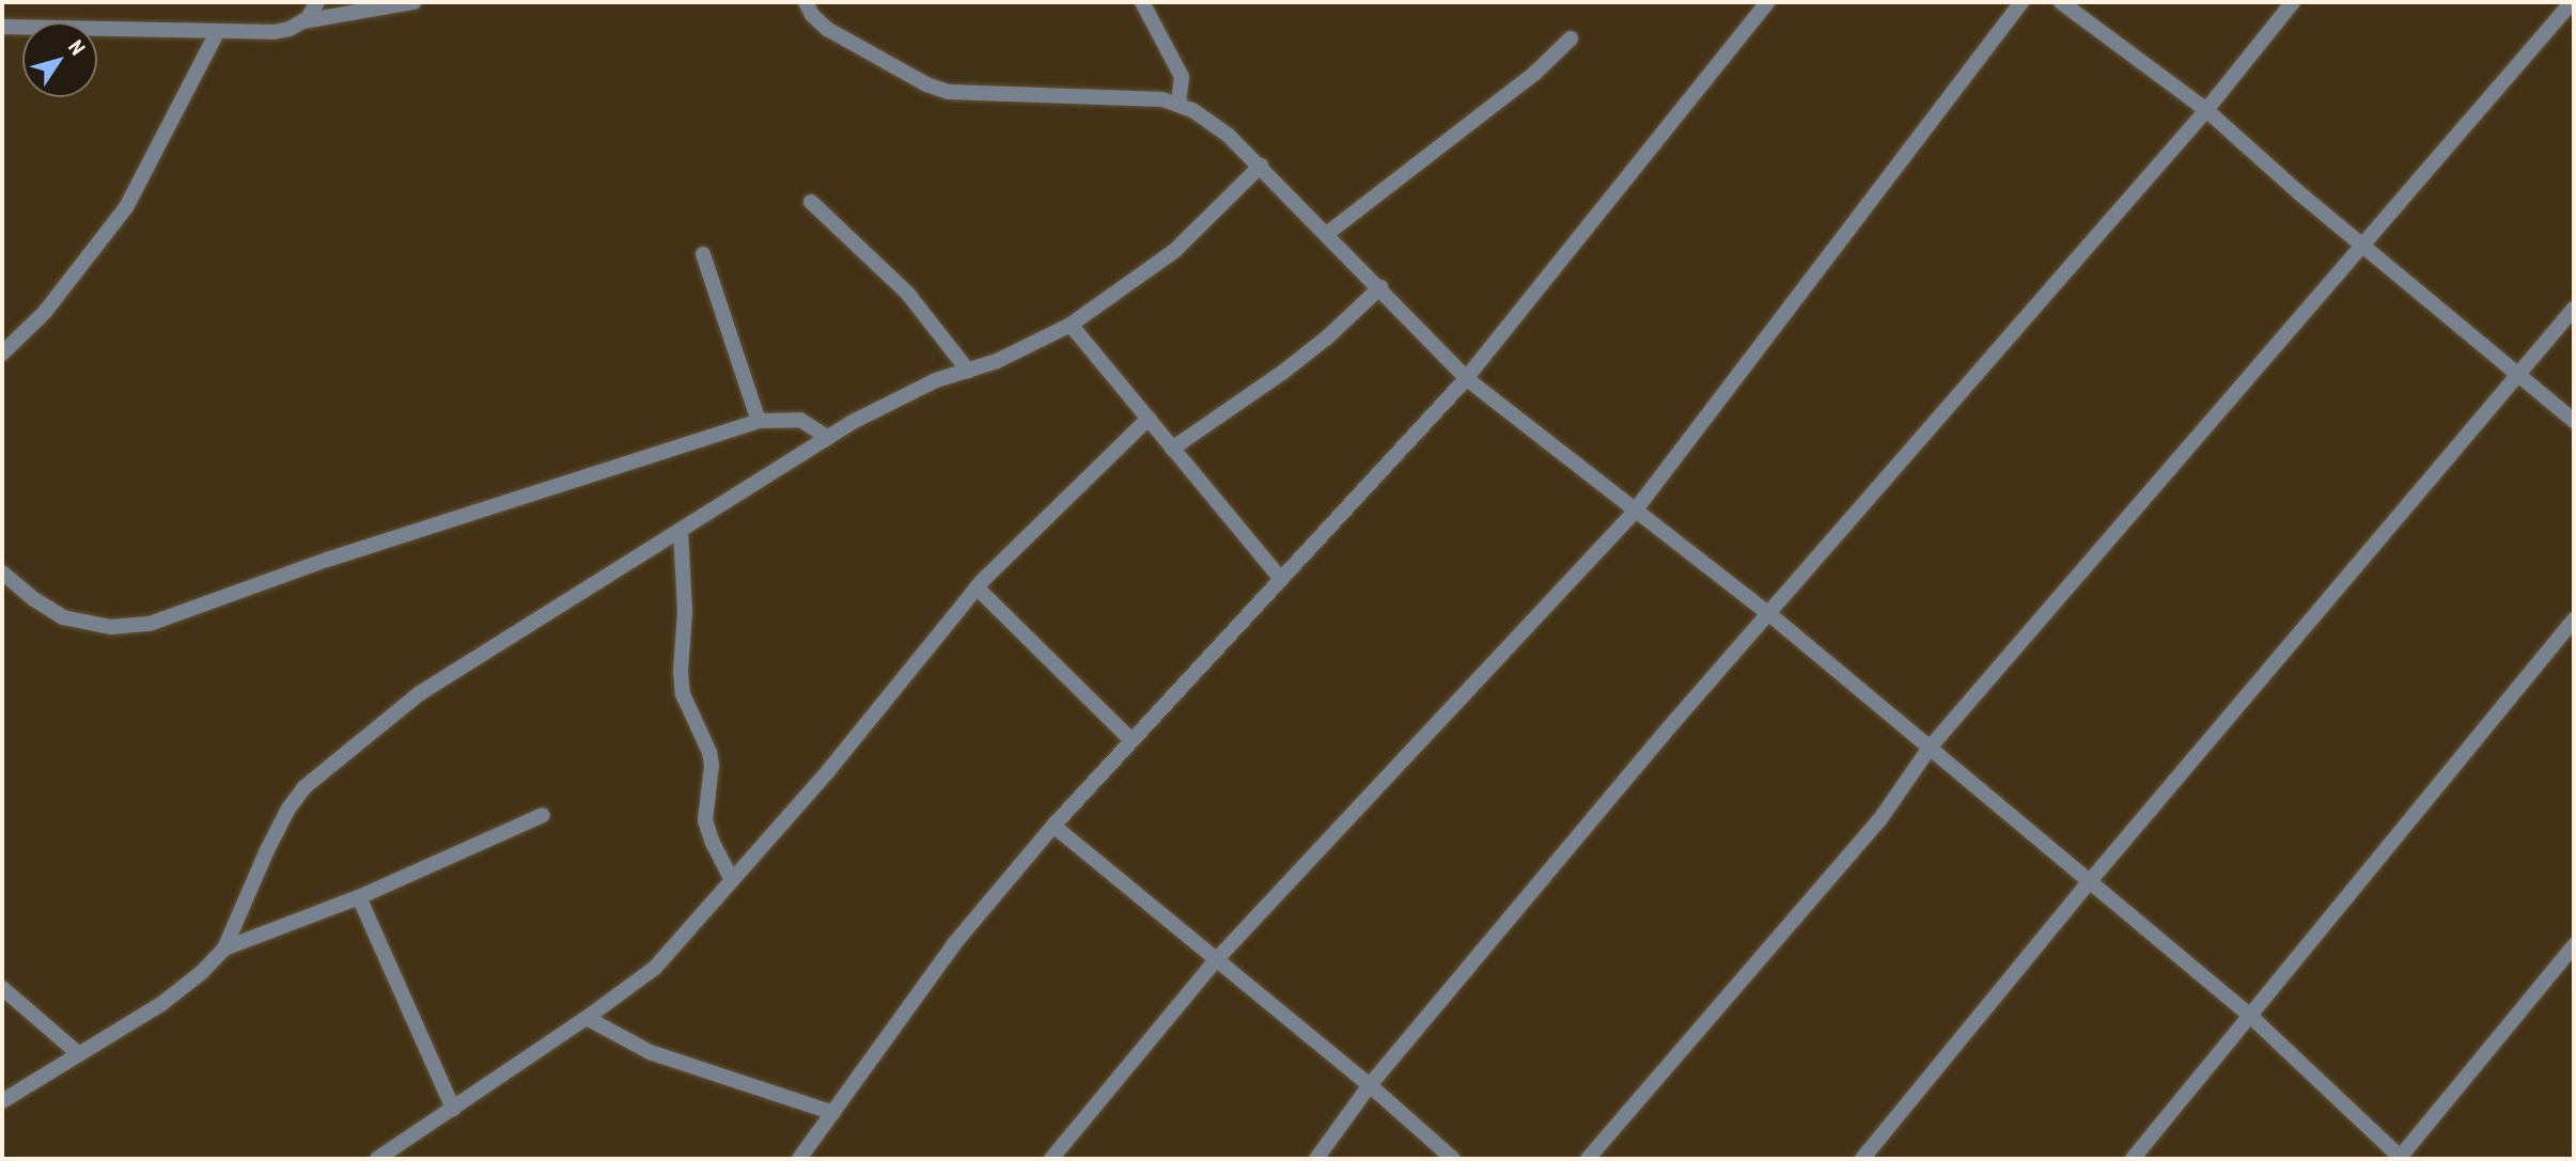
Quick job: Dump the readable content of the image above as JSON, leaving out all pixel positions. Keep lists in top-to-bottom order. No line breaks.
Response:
{"north":"top right"}
